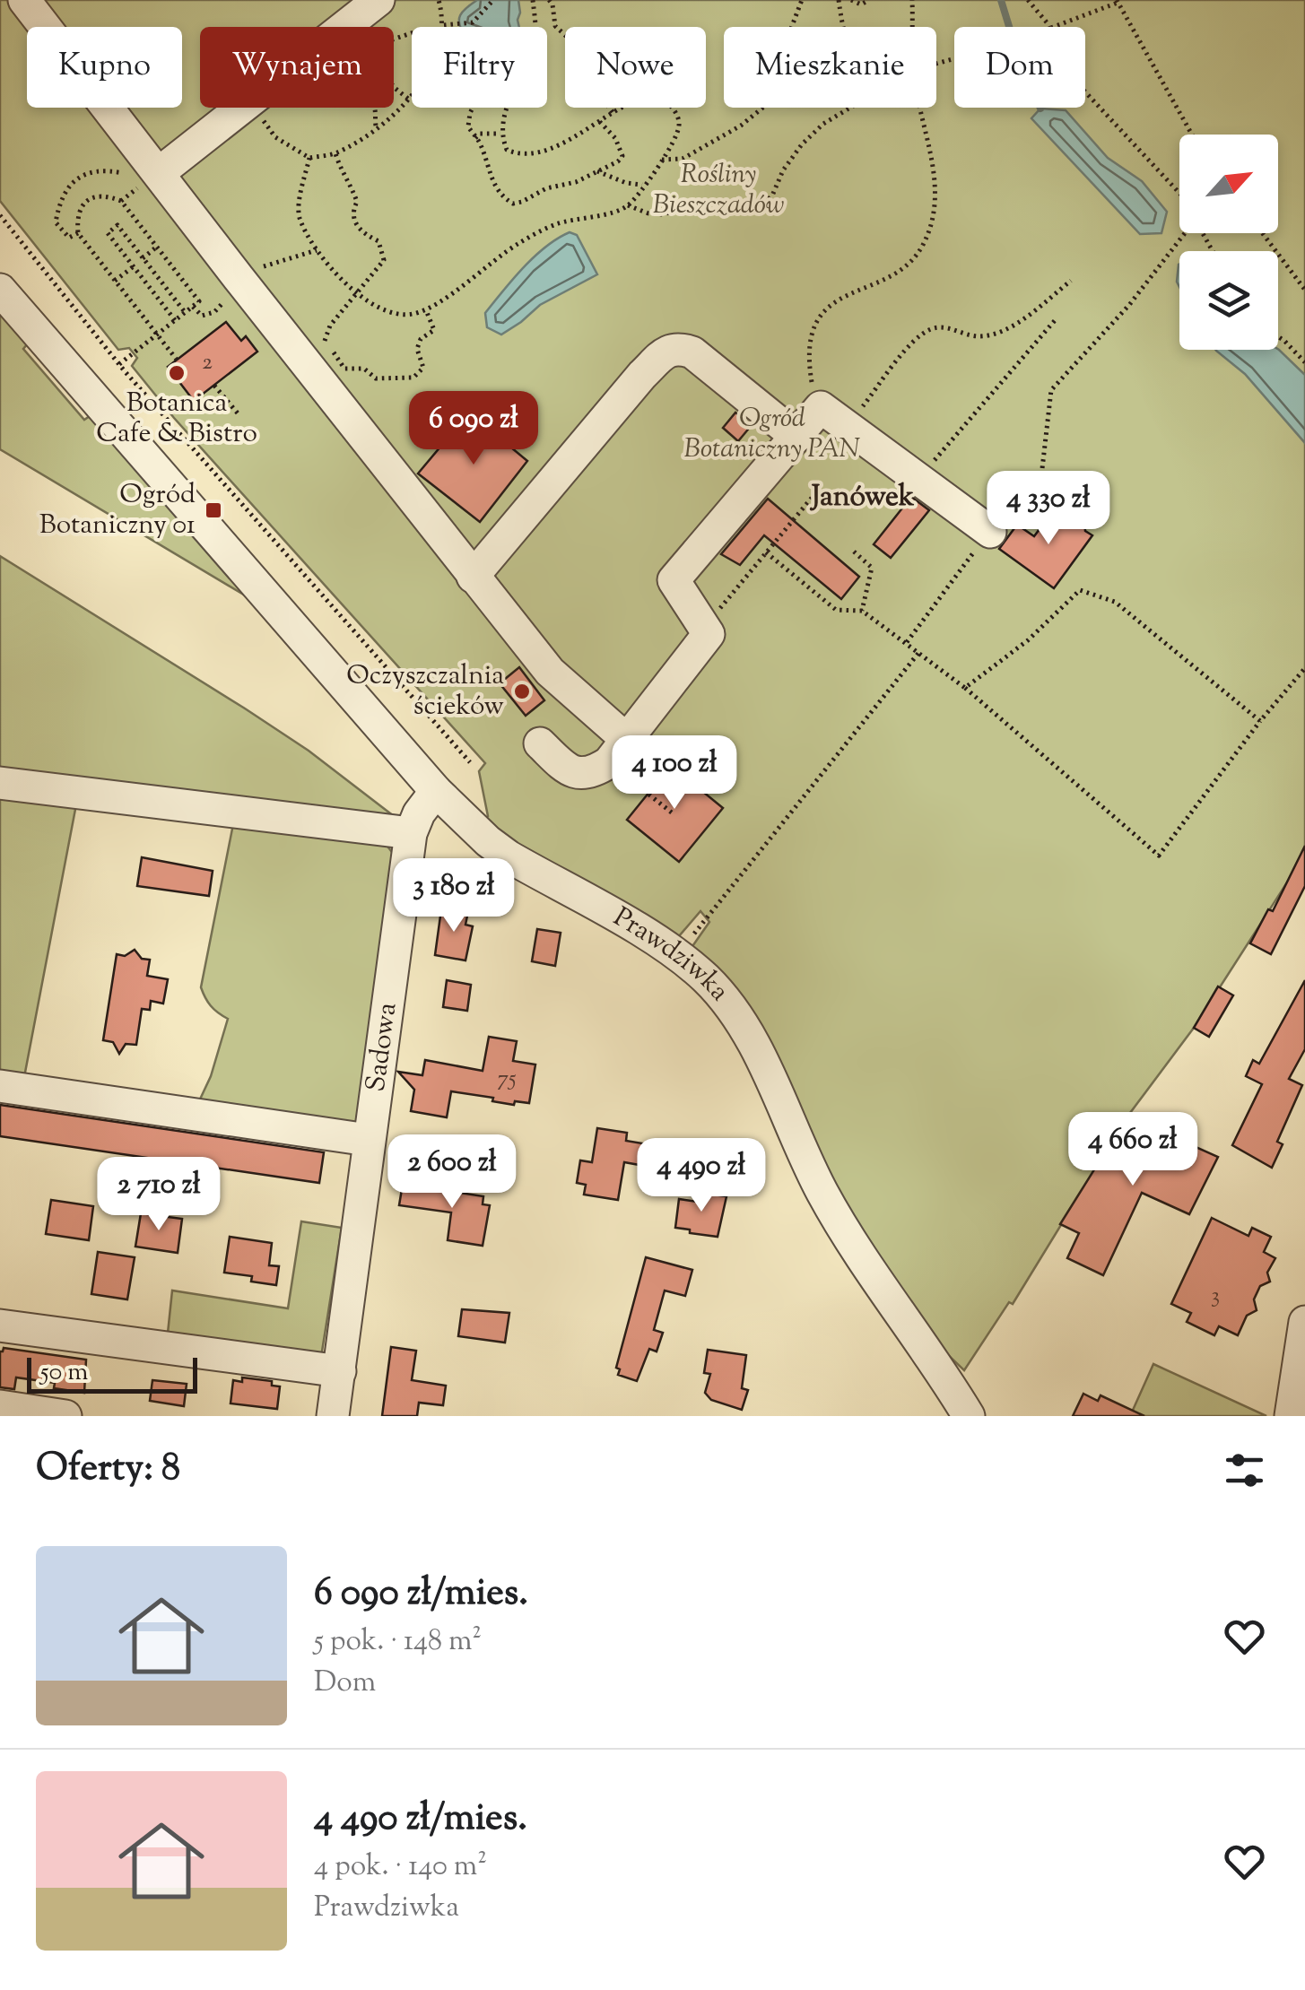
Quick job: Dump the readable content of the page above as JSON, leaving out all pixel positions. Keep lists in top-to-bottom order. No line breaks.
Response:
{"streets":{"street":["Prawdziwka","Sadowa"]},"crossings":[["Prawdziwka","Sadowa"]],"districts":["Janówek"],"parks":["Rośliny Bieszczadów","Ogród Botaniczny PAN"],"places":{"other":["Botanica Cafe & Bistro","Oczyszczalnia ścieków"],"transit":["Ogród Botaniczny 01"]},"house_numbers":["2","75","3"],"scale_bar":"50 m","north":"top right","page":{"chip":["Kupno","Wynajem","Filtry","Nowe","Mieszkanie","Dom"],"price":["6 090 zł","4 330 zł","4 100 zł","3 180 zł","4 660 zł","2 600 zł","4 490 zł","2 710 zł"],"scale":"50 m","heading":"Oferty: 8","list":[{"name":"6 090 zł/mies.","note":"5 pok. · 148 m² · Dom"},{"name":"4 490 zł/mies.","note":"4 pok. · 140 m² · Prawdziwka"}]}}
